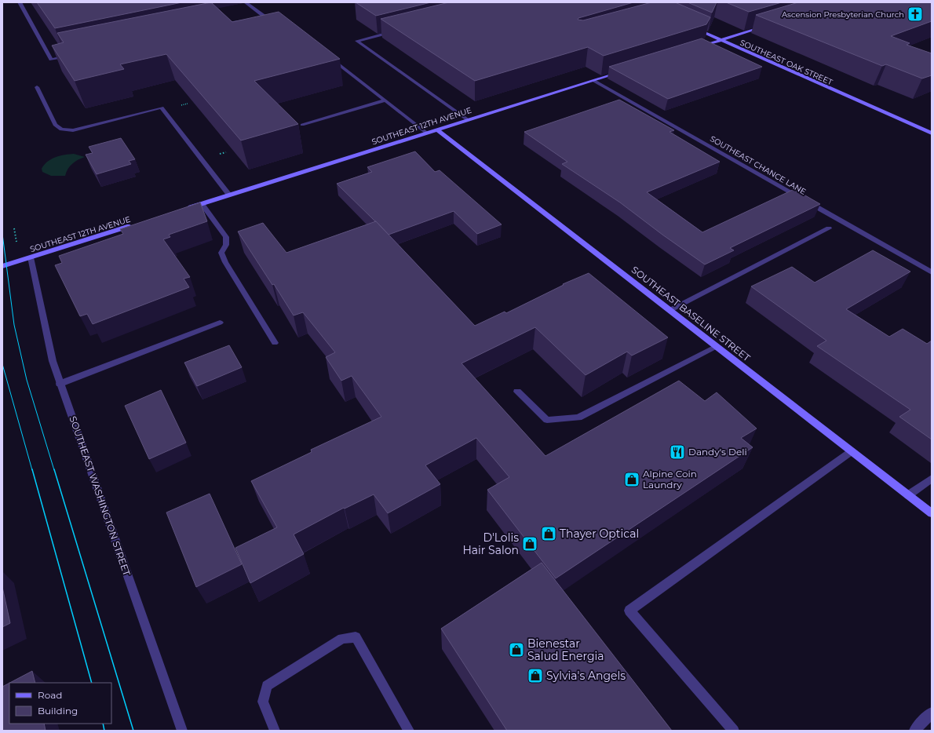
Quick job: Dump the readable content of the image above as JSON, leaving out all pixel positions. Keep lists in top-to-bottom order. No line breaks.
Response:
{"streets":{"street":["SOUTHEAST OAK STREET","SOUTHEAST 12TH AVENUE","SOUTHEAST CHANCE LANE","SOUTHEAST BASELINE STREET","SOUTHEAST WASHINGTON STREET"]},"crossings":[["SOUTHEAST 12TH AVENUE","SOUTHEAST CHANCE LANE"],["SOUTHEAST 12TH AVENUE","SOUTHEAST BASELINE STREET"],["SOUTHEAST 12TH AVENUE","SOUTHEAST WASHINGTON STREET"]],"places":{"church":["Ascension Presbyterian Church"],"restaurant":["Dandy's Deli"],"shop":["Alpine Coin Laundry","Thayer Optical","D'Lolis Hair Salon","Bienestar Salud Energia","Sylvia's Angels"]},"legend":["Road","Building"]}
